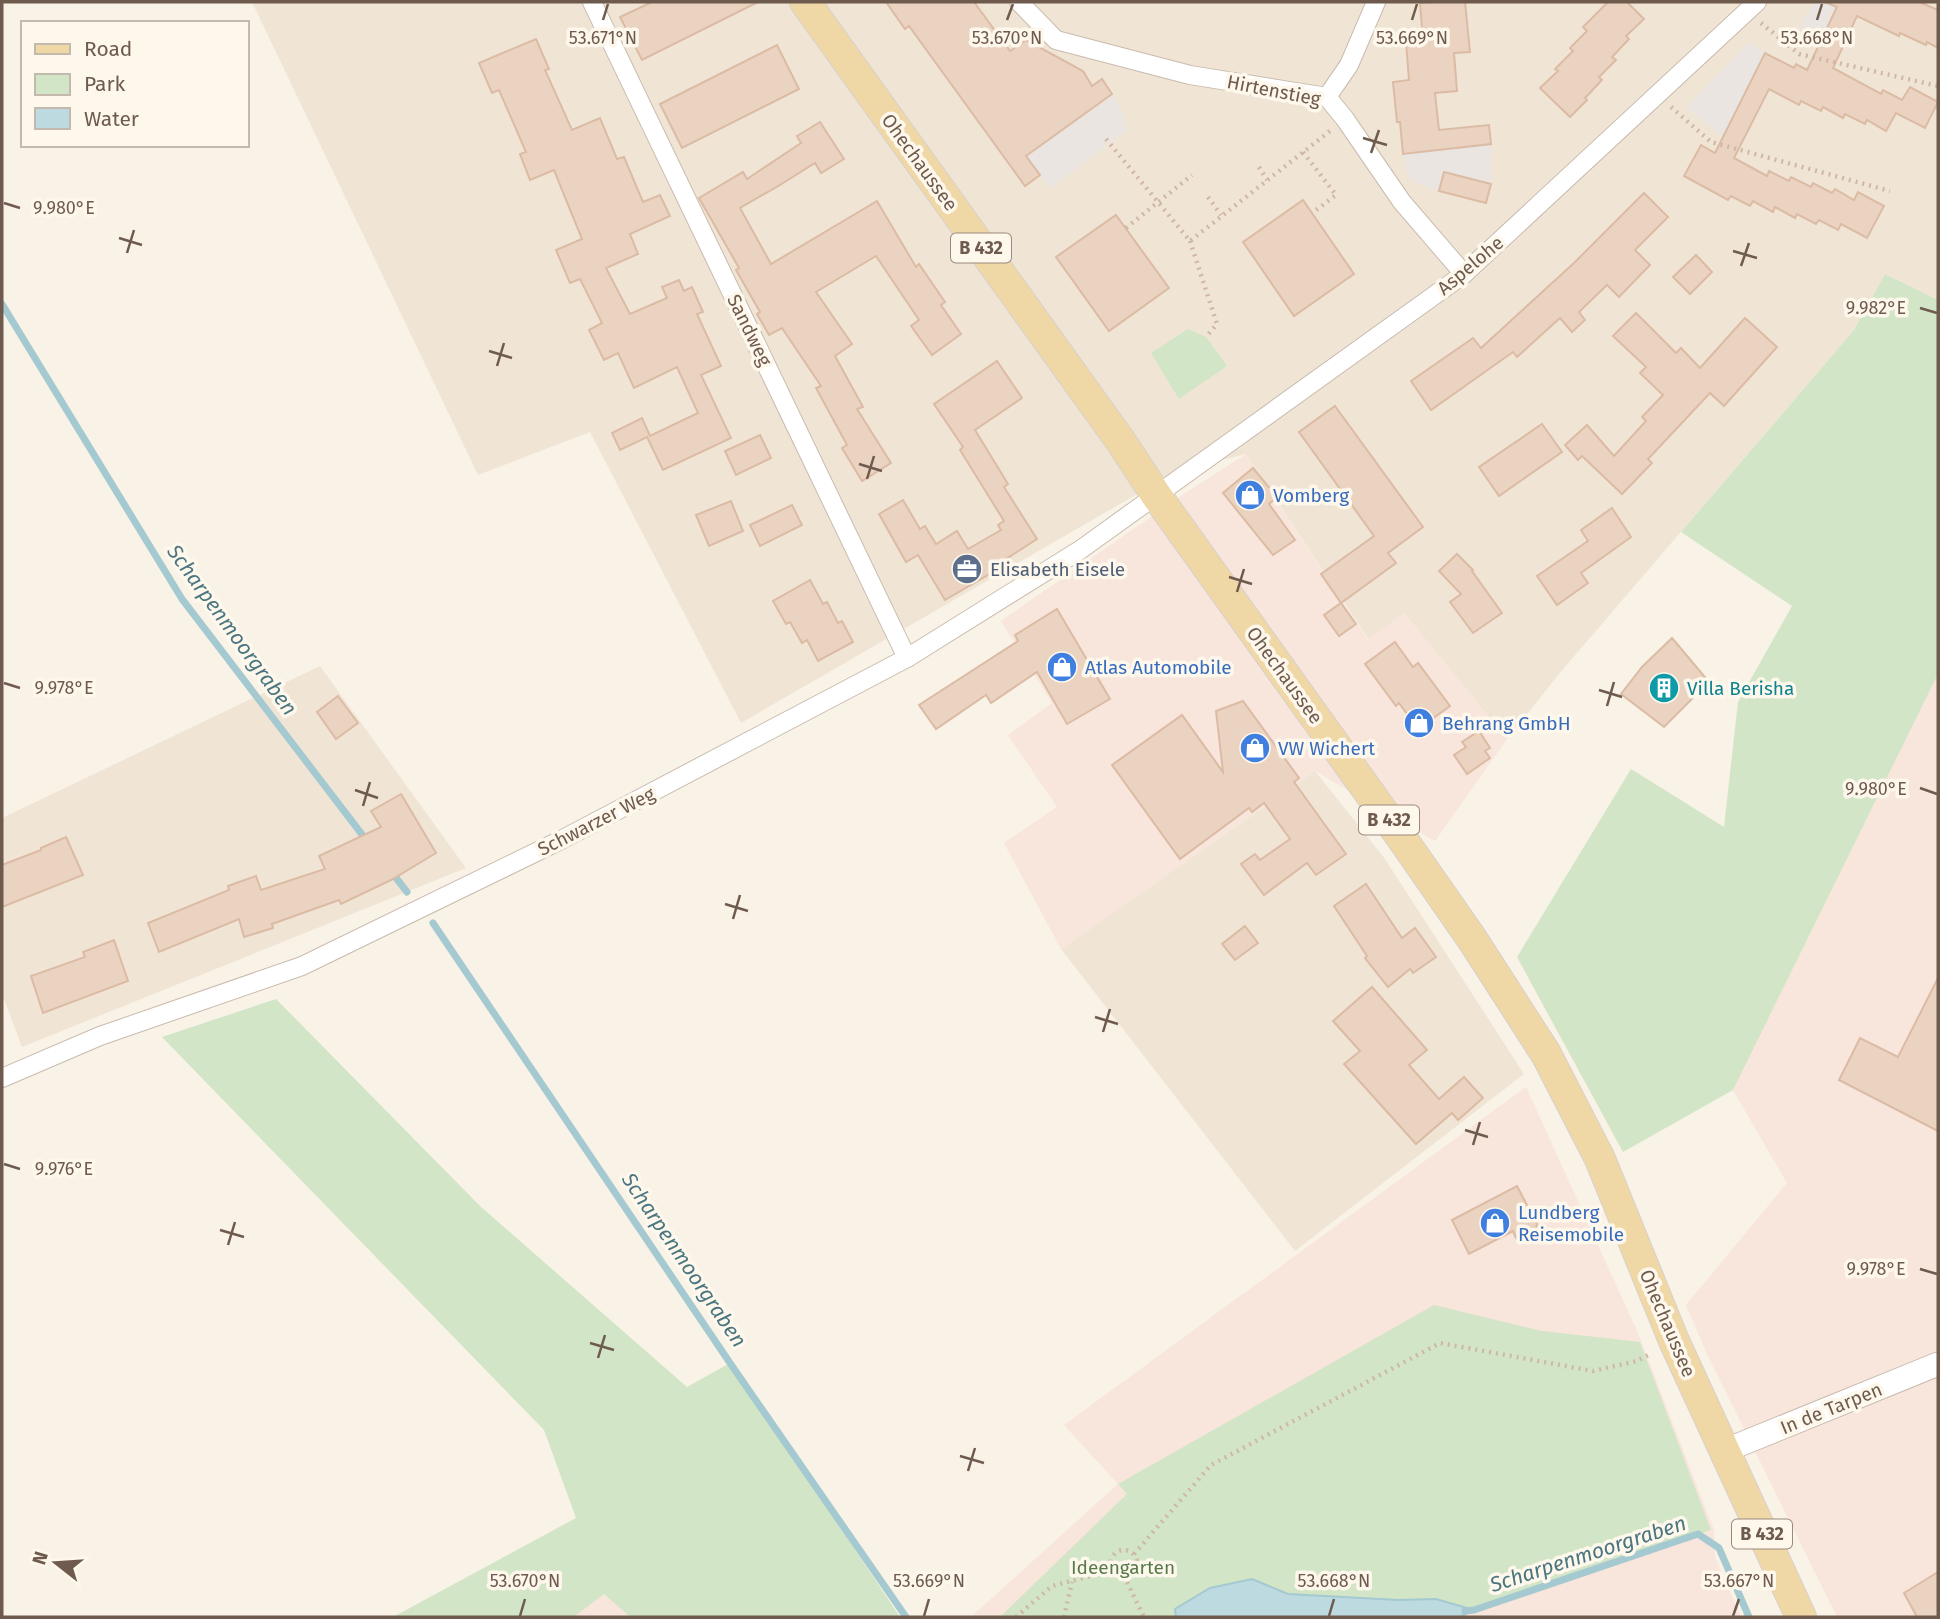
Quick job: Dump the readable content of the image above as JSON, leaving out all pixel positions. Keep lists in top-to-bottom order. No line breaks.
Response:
{"streets":{"main road":["Ohechaussee","B 432"],"street":["Hirtenstieg","Aspelohe","Sandweg","Schwarzer Weg","In de Tarpen"]},"crossings":[["Hirtenstieg","Aspelohe"],["Ohechaussee","Aspelohe"],["Ohechaussee","Schwarzer Weg"],["Ohechaussee","In de Tarpen"],["Aspelohe","Schwarzer Weg"],["Sandweg","Schwarzer Weg"]],"water":["Scharpenmoorgraben"],"parks":["Ideengarten"],"places":{"shop":["Vomberg","Atlas Automobile","Behrang GmbH","VW Wichert","Lundberg Reisemobile"],"office":["Elisabeth Eisele"],"building":["Villa Berisha"]},"legend":["Road","Park","Water"],"north":"left","coordinates":["53.671°N","53.670°N","53.669°N","53.668°N","9.980°E","9.982°E","9.978°E","9.976°E","53.667°N"]}
